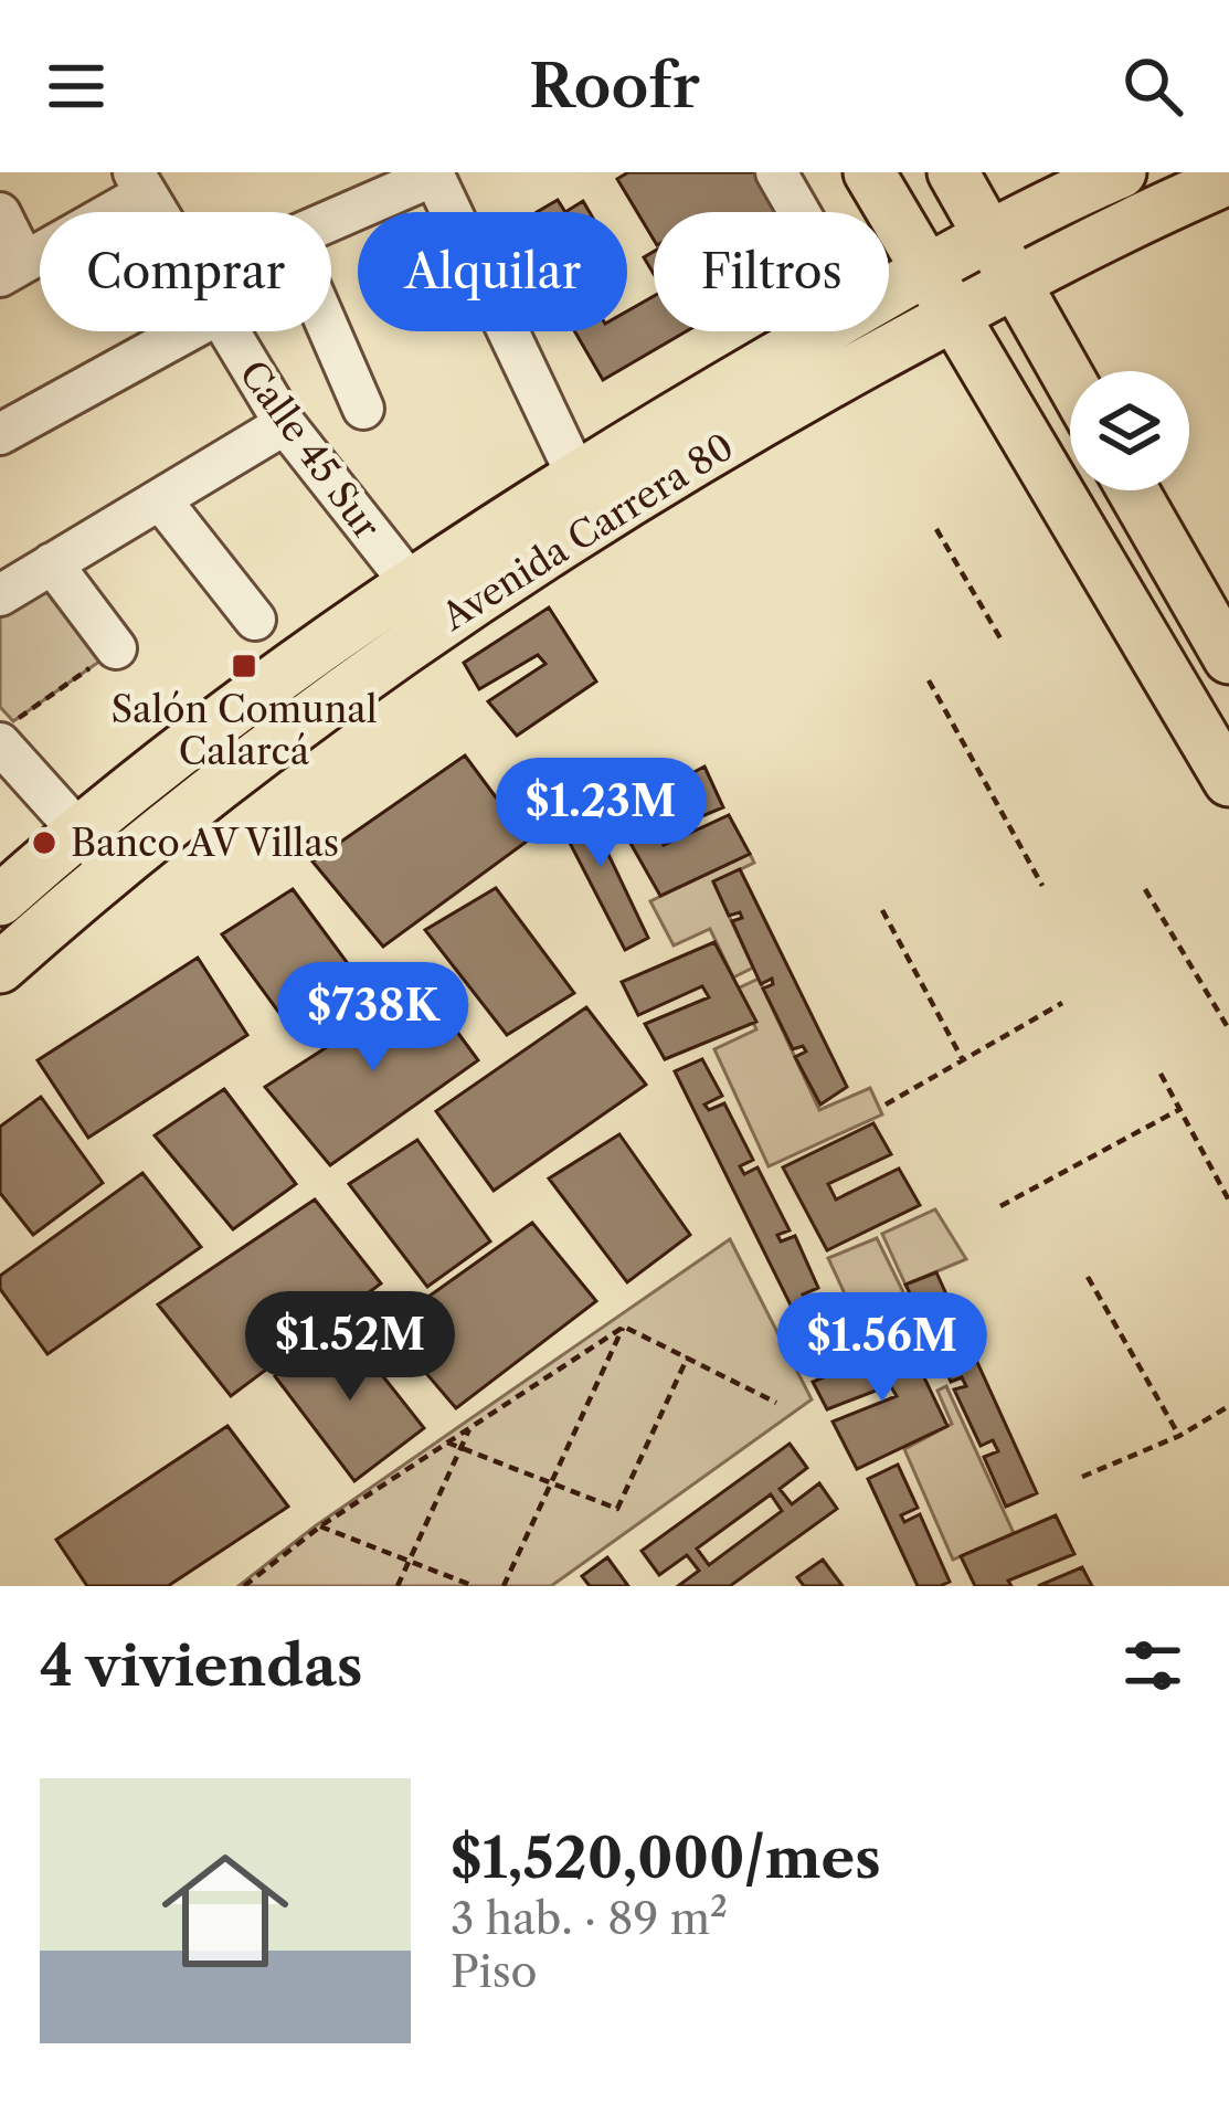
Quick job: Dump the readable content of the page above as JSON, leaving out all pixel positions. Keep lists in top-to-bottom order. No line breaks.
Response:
{"streets":{"main road":["Avenida Carrera 80"],"street":["Calle 45 Sur"]},"crossings":[["Calle 45 Sur","Avenida Carrera 80"]],"places":{"transit":["Salón Comunal Calarcá"],"other":["Banco AV Villas"]},"page":{"header":"Roofr","chip":["Comprar","Alquilar","Filtros"],"price":["$1.23M","$738K","$1.52M","$1.56M"],"heading":"4 viviendas","list":[{"name":"$1,520,000/mes","note":"3 hab. · 89 m² · Piso"}]}}
